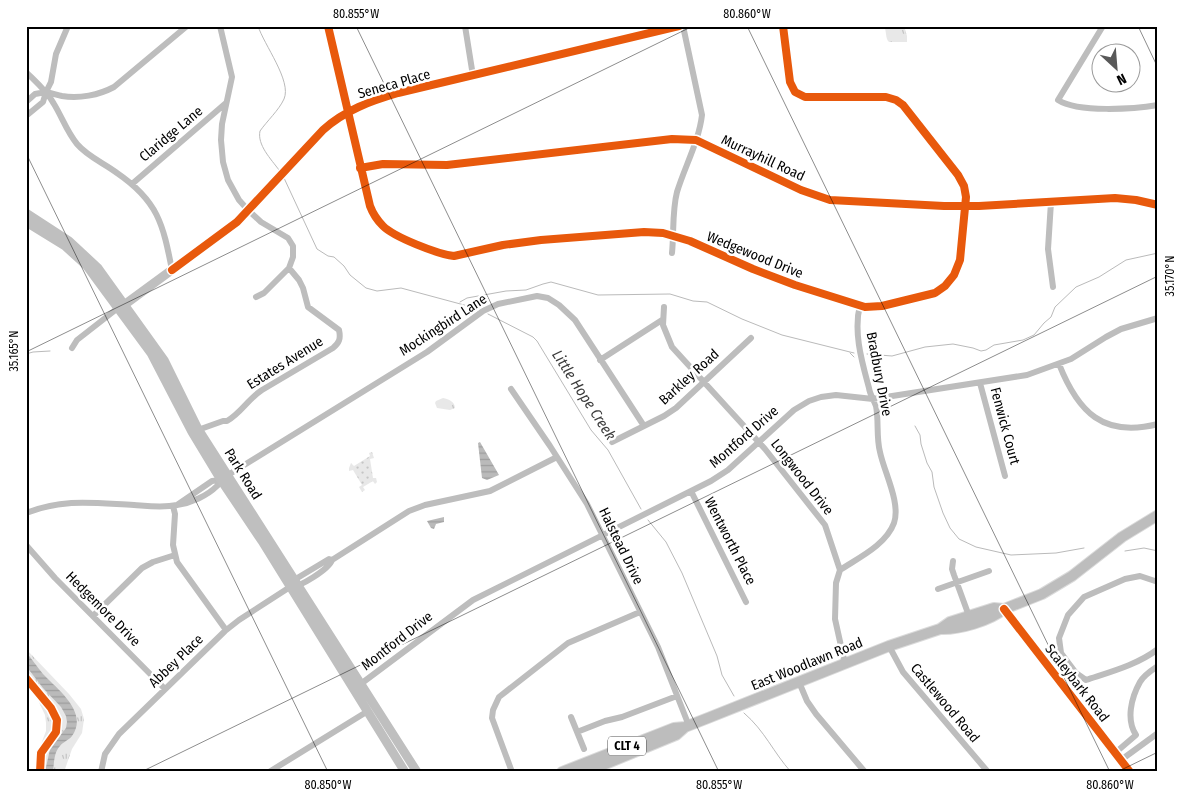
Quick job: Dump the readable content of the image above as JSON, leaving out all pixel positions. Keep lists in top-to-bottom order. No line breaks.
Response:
{"streets":{"main road":["Seneca Place","Park Road","East Woodlawn Road","Scaleybark Road","CLT 4"],"street":["Claridge Lane","Murrayhill Road","Wedgewood Drive","Mockingbird Lane","Estates Avenue","Bradbury Drive","Barkley Road","Fenwick Court","Montford Drive","Longwood Drive","Wentworth Place","Halstead Drive","Hedgemore Drive","Abbey Place","Castlewood Road"]},"crossings":[["Seneca Place","Wedgewood Drive"],["Seneca Place","Park Road"],["Murrayhill Road","Wedgewood Drive"],["Wedgewood Drive","Bradbury Drive"],["Mockingbird Lane","Barkley Road"],["Mockingbird Lane","Park Road"],["Estates Avenue","Park Road"],["Bradbury Drive","Montford Drive"],["Bradbury Drive","Longwood Drive"],["Barkley Road","Longwood Drive"],["Fenwick Court","Montford Drive"],["Montford Drive","Park Road"],["Montford Drive","Longwood Drive"],["Montford Drive","Wentworth Place"],["Montford Drive","Halstead Drive"],["Park Road","Abbey Place"],["Longwood Drive","East Woodlawn Road"],["Halstead Drive","Abbey Place"],["Halstead Drive","East Woodlawn Road"],["Hedgemore Drive","Abbey Place"],["East Woodlawn Road","Scaleybark Road"],["East Woodlawn Road","Castlewood Road"]],"water":["Little Hope Creek"],"north":"bottom right","coordinates":["80.855°W","80.860°W","35.170°N","35.165°N","80.850°W"]}
